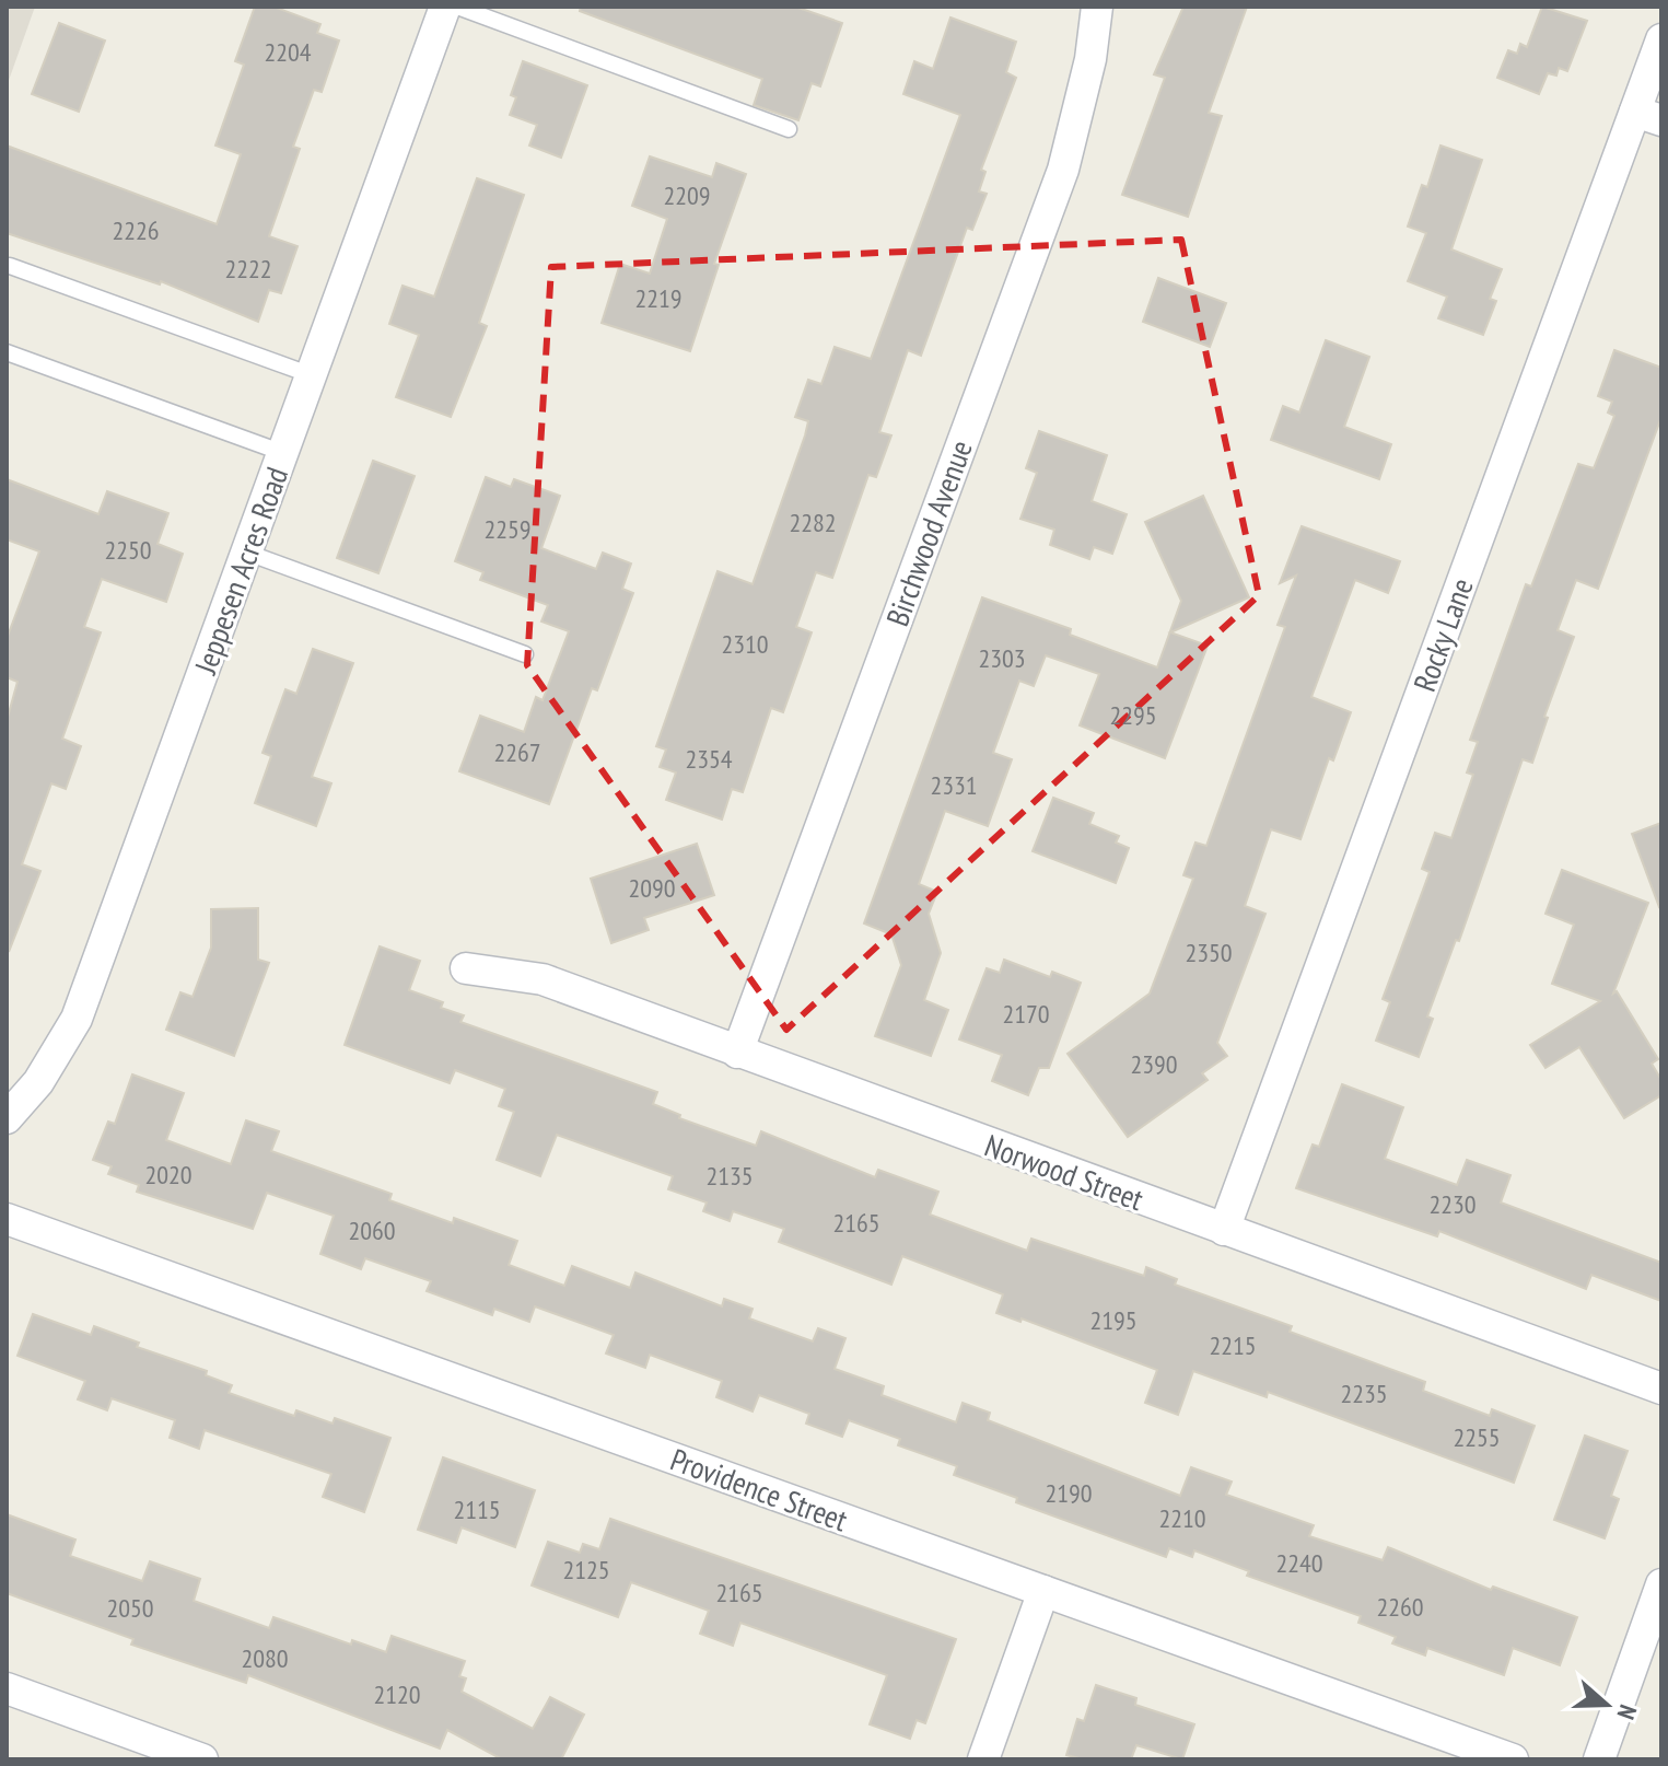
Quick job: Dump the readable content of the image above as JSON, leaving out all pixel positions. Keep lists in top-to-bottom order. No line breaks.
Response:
{"streets":{"street":["Birchwood Avenue","Jeppesen Acres Road","Rocky Lane","Norwood Street","Providence Street"]},"crossings":[["Birchwood Avenue","Norwood Street"],["Rocky Lane","Norwood Street"]],"house_numbers":["2204","2209","2226","2222","2219","2282","2259","2250","2310","2303","2295","2267","2354","2331","2090","2350","2170","2390","2020","2135","2230","2165","2060","2195","2215","2235","2255","2190","2115","2210","2240","2125","2165","2260","2050","2080","2120"],"north":"right"}
